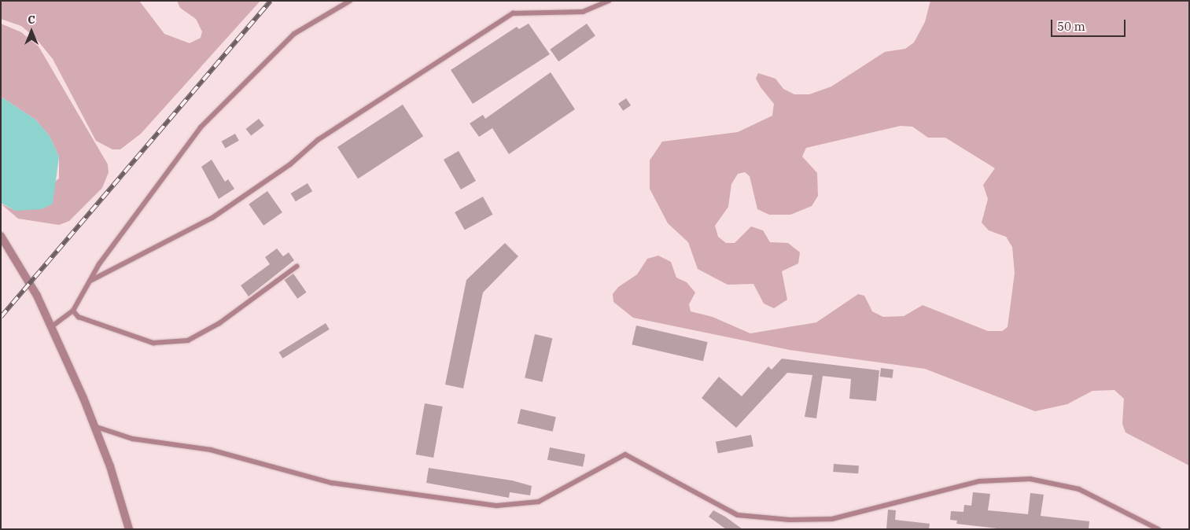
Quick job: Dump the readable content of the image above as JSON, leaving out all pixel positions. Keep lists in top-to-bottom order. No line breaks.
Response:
{"scale_bar":"50 m","north":"top"}
